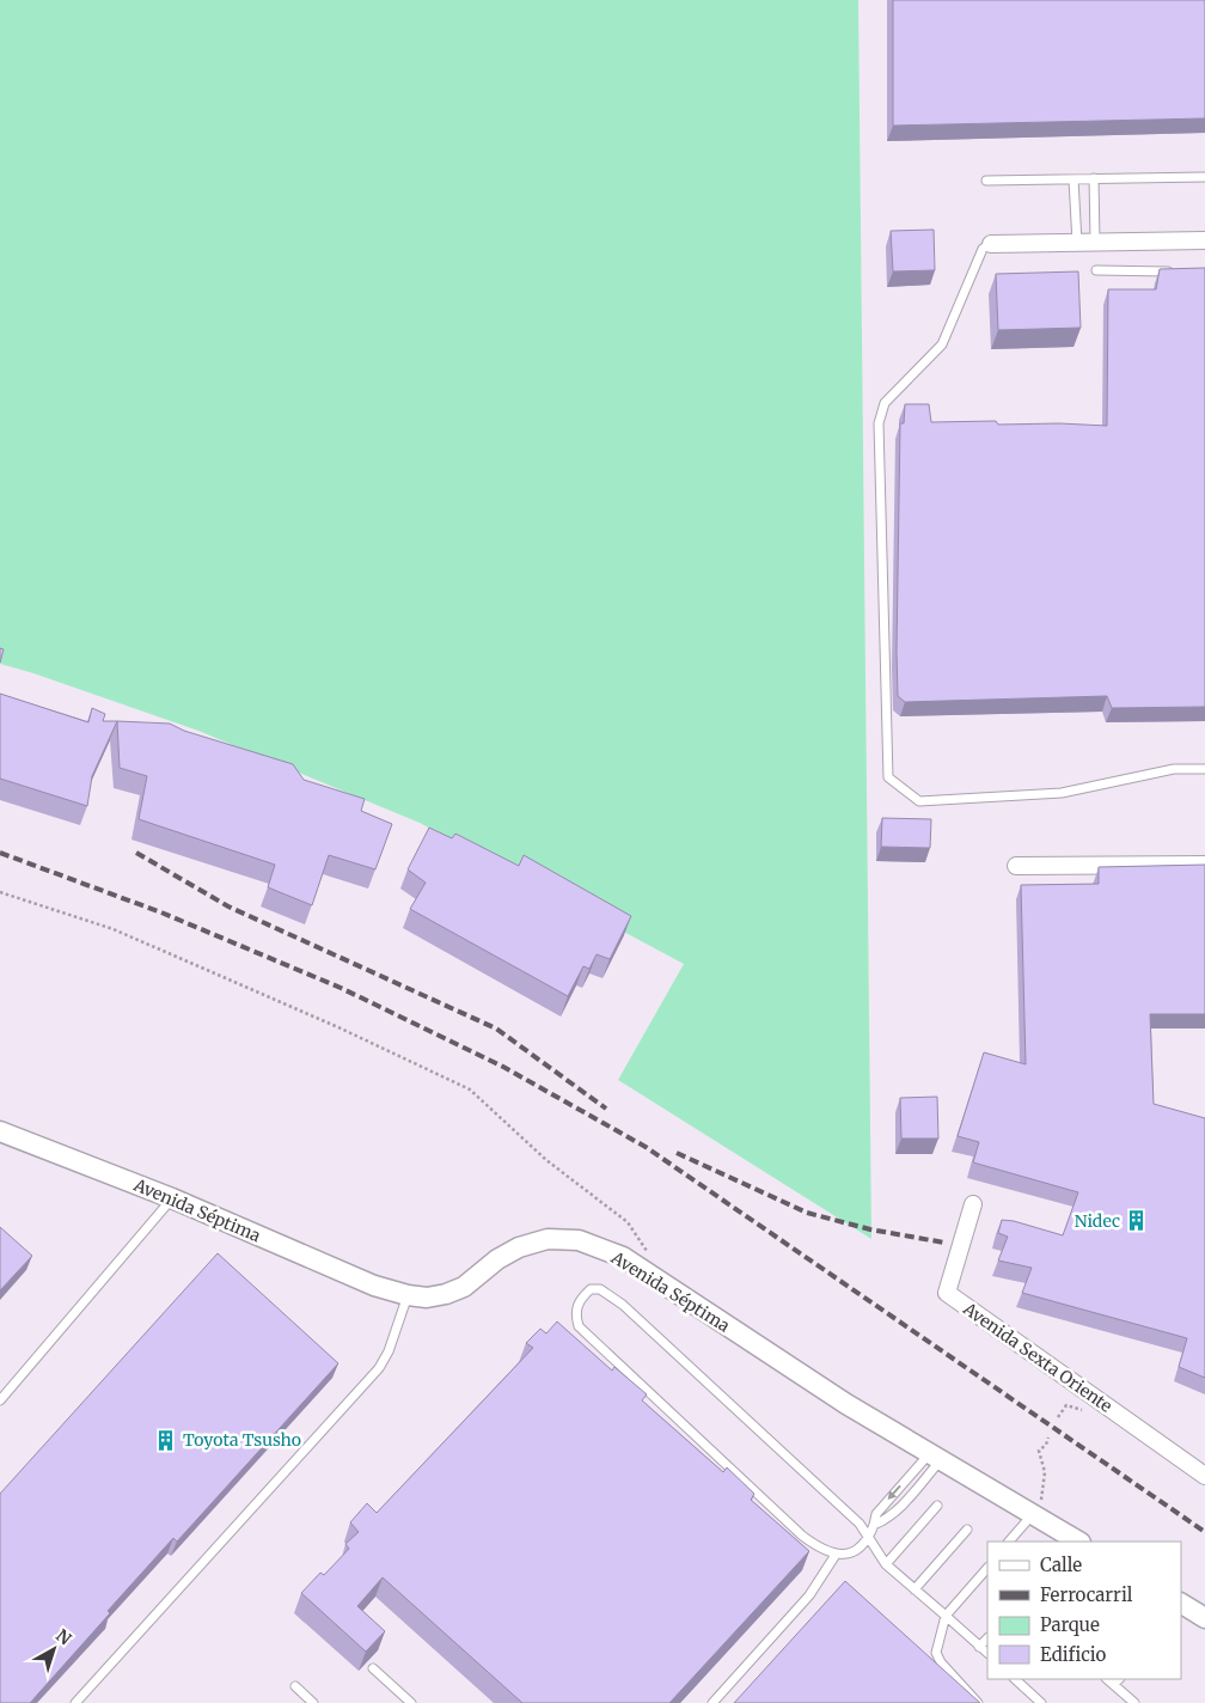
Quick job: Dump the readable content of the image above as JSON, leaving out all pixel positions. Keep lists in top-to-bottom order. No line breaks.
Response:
{"streets":{"street":["Avenida Séptima","Avenida Sexta Oriente"]},"places":{"building":["Nidec","Toyota Tsusho"]},"legend":["Calle","Ferrocarril","Parque","Edificio"],"north":"top right"}
